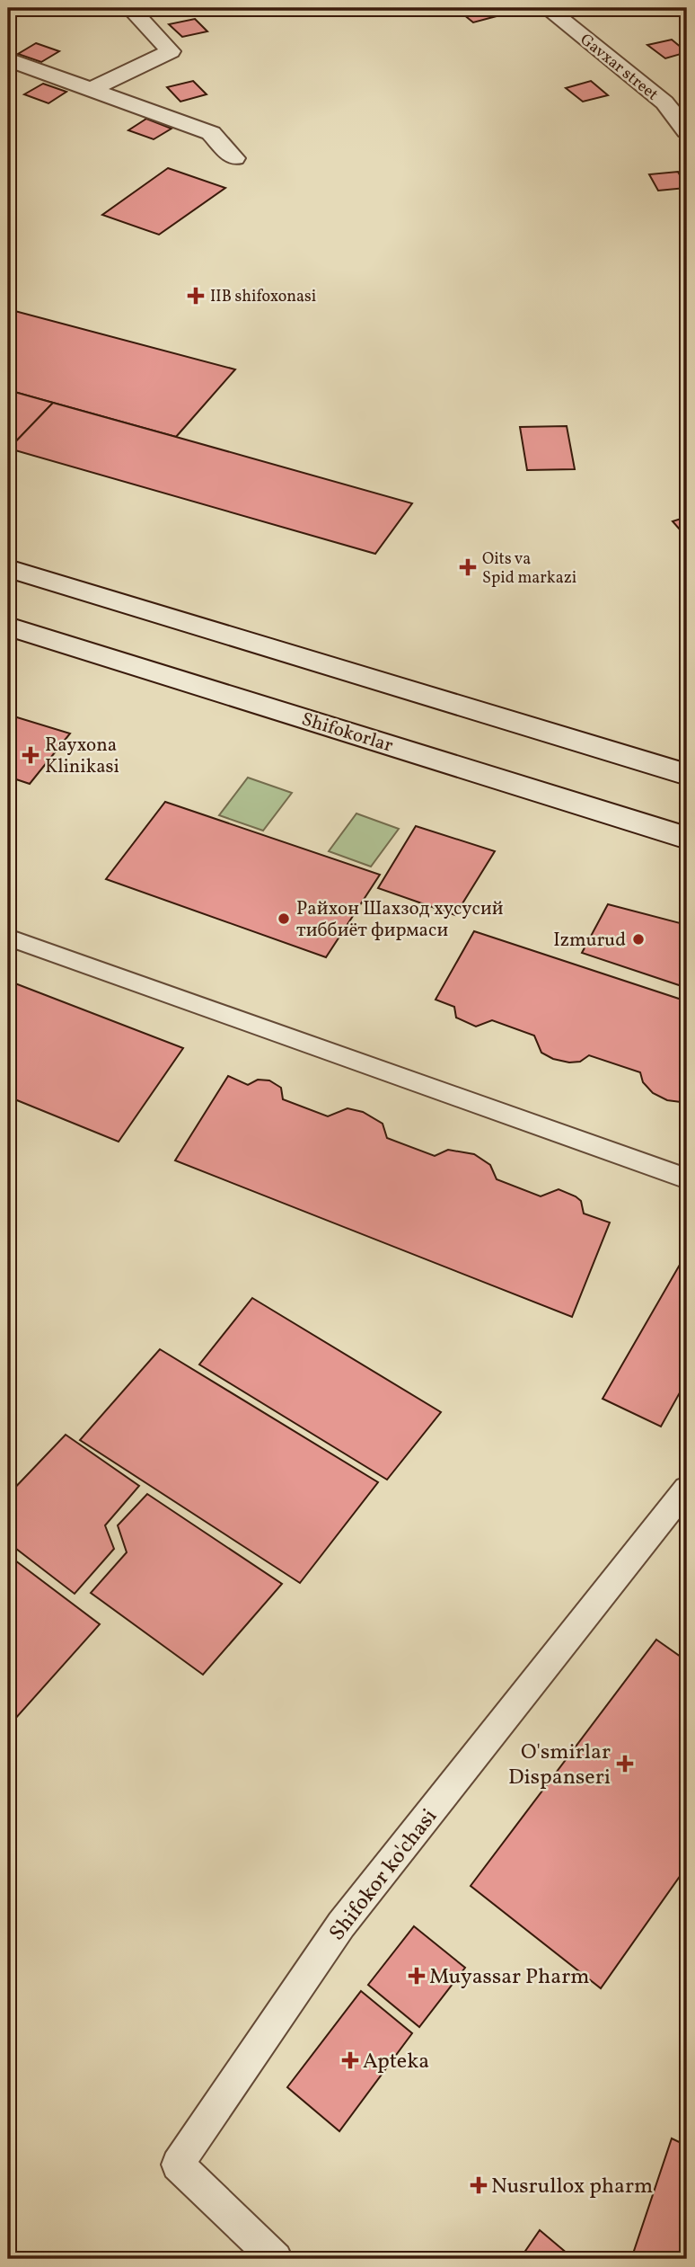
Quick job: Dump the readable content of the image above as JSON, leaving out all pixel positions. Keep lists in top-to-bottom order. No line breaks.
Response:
{"streets":{"main road":["Gavxar street","Shifokorlar"],"lane":["Shifokor ko'chasi"]},"places":{"health":["IIB shifoxonasi","Oits va Spid markazi","Rayxona Klinikasi","O'smirlar Dispanseri","Muyassar Pharm","Apteka","Nusrullox pharm"],"other":["Райхон Шахзод хусусий тиббиёт фирмаси","Izmurud"]}}
